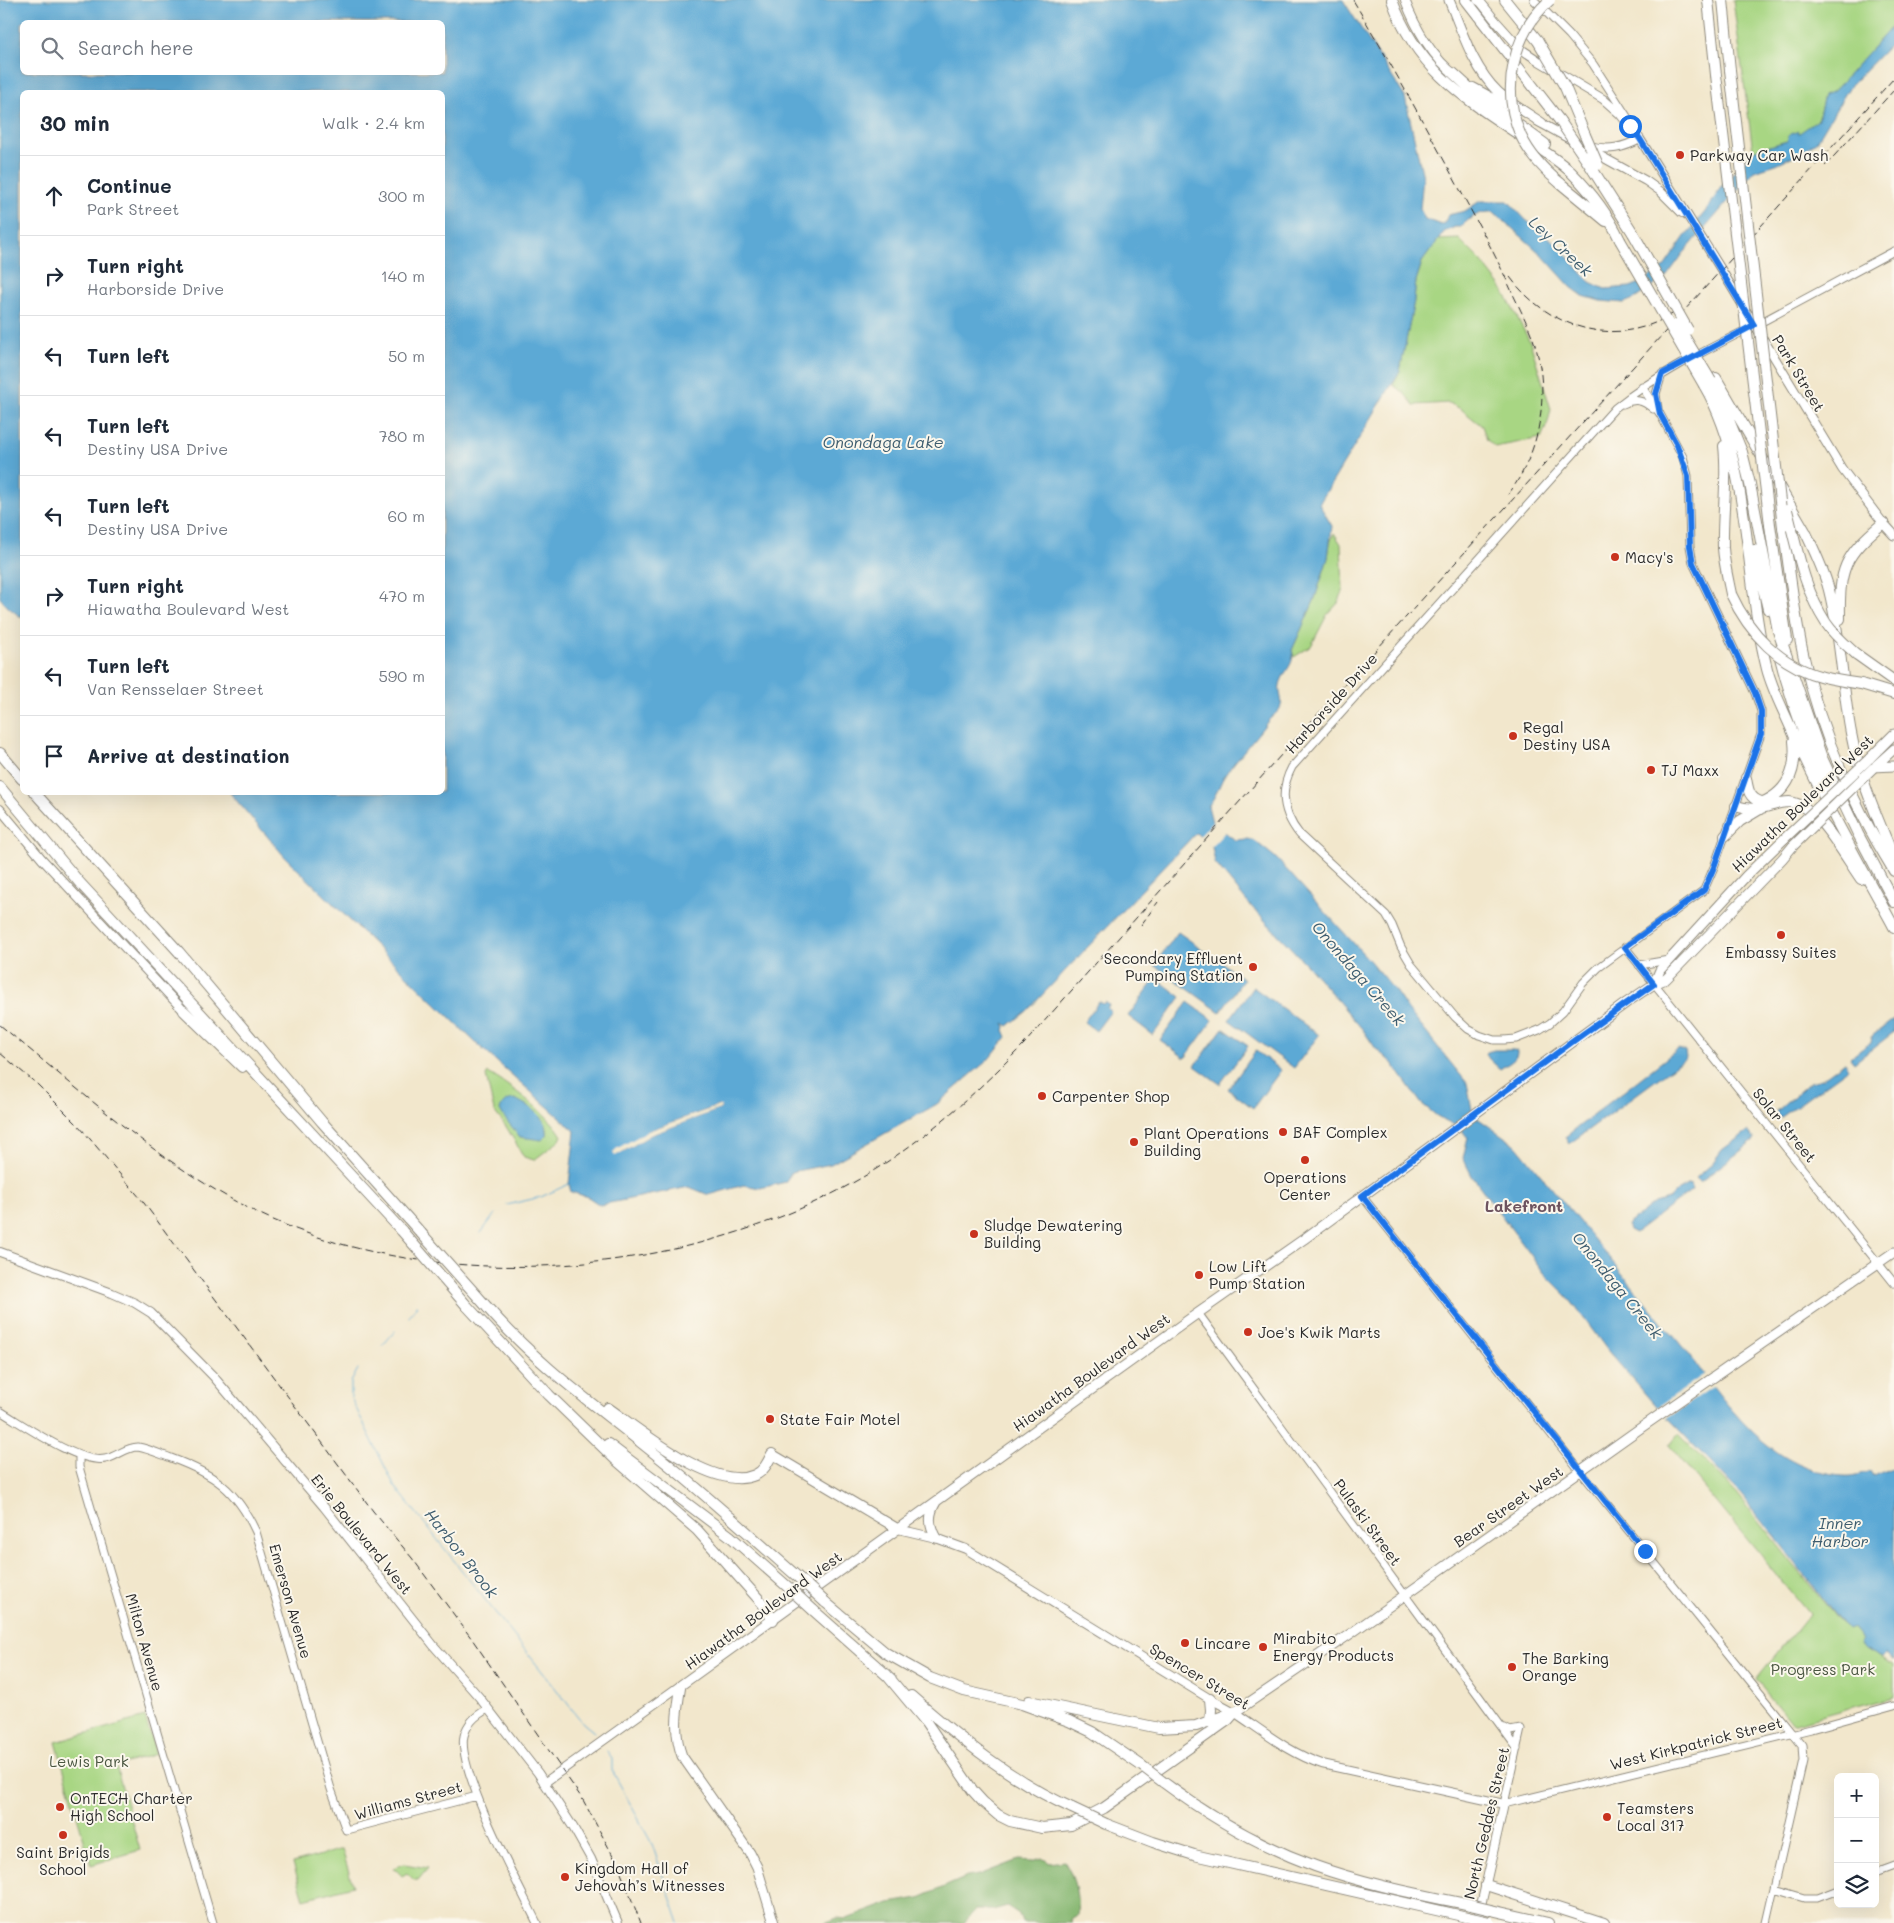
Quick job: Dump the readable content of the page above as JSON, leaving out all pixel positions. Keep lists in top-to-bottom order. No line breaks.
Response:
{"streets":{"main road":["Park Street","Hiawatha Boulevard West","Bear Street West","Erie Boulevard West","Spencer Street","North Geddes Street"],"street":["Harborside Drive","Solar Street","Pulaski Street","Emerson Avenue","Milton Avenue","West Kirkpatrick Street","Williams Street"]},"crossings":[["Park Street","Harborside Drive"],["Harborside Drive","Solar Street"],["Hiawatha Boulevard West","Solar Street"],["Hiawatha Boulevard West","Pulaski Street"],["Hiawatha Boulevard West","Erie Boulevard West"],["Hiawatha Boulevard West","Spencer Street"],["Solar Street","Bear Street West"],["Bear Street West","Pulaski Street"],["Bear Street West","Spencer Street"],["Pulaski Street","North Geddes Street"],["Emerson Avenue","Milton Avenue"],["Emerson Avenue","Williams Street"],["Spencer Street","West Kirkpatrick Street"],["Spencer Street","North Geddes Street"],["West Kirkpatrick Street","North Geddes Street"]],"districts":["Lakefront"],"water":["Ley Creek","Onondaga Lake","Onondaga Creek","Inner Harbor","Harbor Brook"],"parks":["Progress Park","Lewis Park"],"places":["Parkway Car Wash","Macy's","Regal Destiny USA","TJ Maxx","Embassy Suites","Secondary Effluent Pumping Station","Carpenter Shop","BAF Complex","Plant Operations Building","Operations Center","Sludge Dewatering Building","Low Lift Pump Station","Joe's Kwik Marts","State Fair Motel","Lincare","Mirabito Energy Products","The Barking Orange","OnTECH Charter High School","Teamsters Local 317","Saint Brigids School","Kingdom Hall of Jehovah’s Witnesses"],"page":{"search":"Search here","heading":["30 min","Walk · 2.4 km"],"list":[["Continue","Park Street","300 m"],["Turn right","Harborside Drive","140 m"],["Turn left","50 m"],["Turn left","Destiny USA Drive","780 m"],["Turn left","Destiny USA Drive","60 m"],["Turn right","Hiawatha Boulevard West","470 m"],["Turn left","Van Rensselaer Street","590 m"],"Arrive at destination"],"map_buttons":["+","−"]}}
